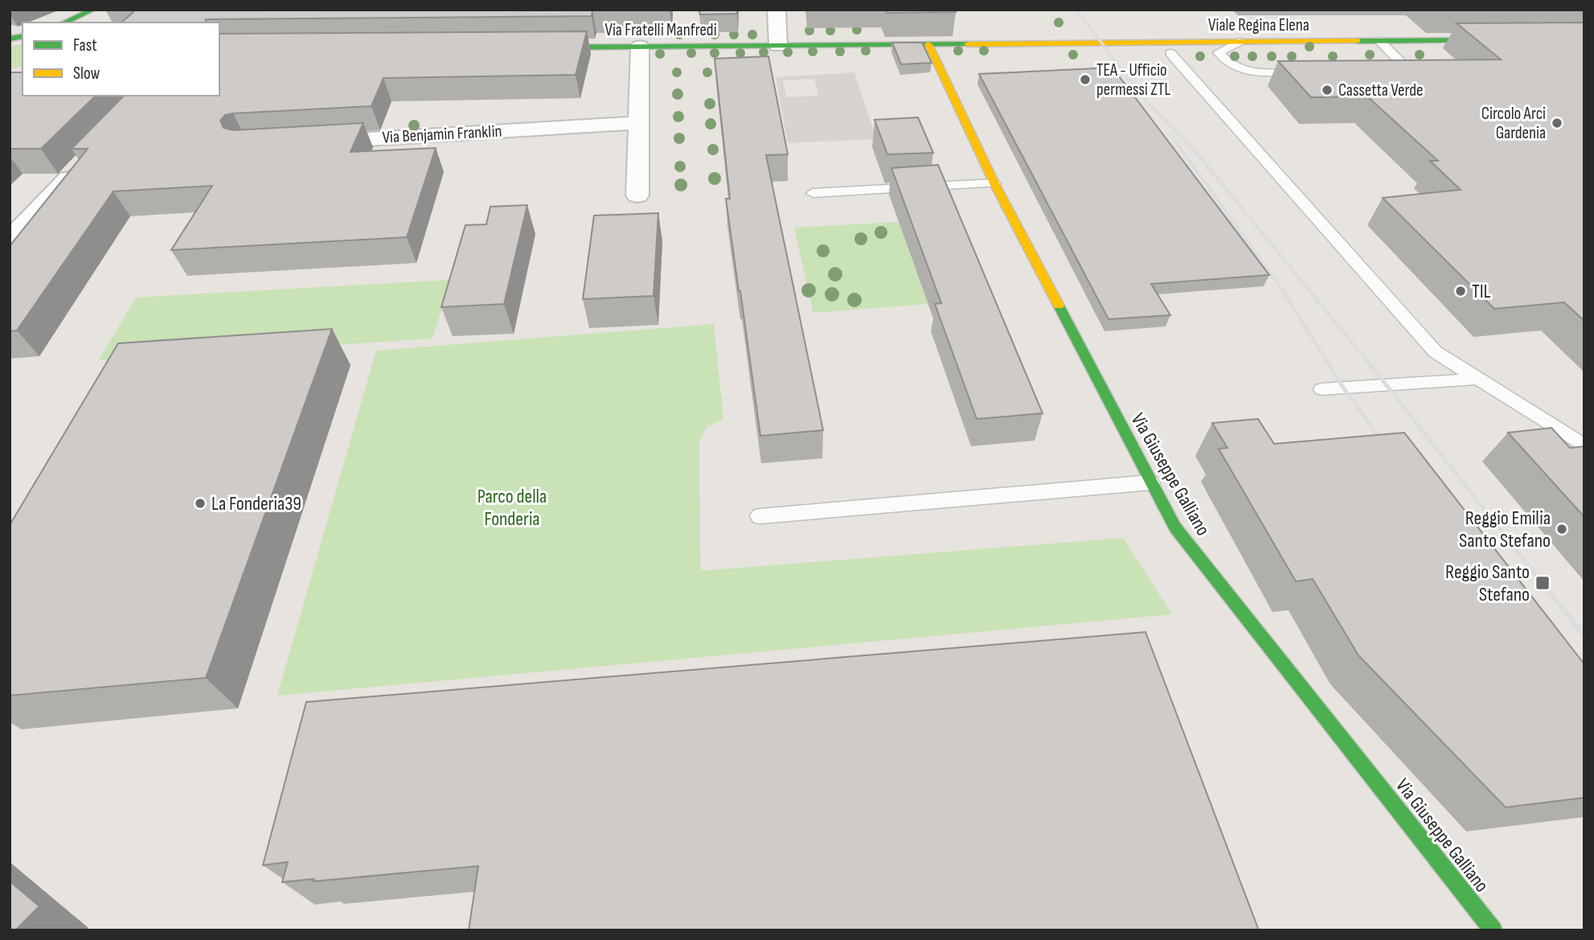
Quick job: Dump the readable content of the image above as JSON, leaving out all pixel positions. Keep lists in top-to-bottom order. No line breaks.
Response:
{"streets":{"main road":["Viale Regina Elena","Via Fratelli Manfredi","Via Giuseppe Galliano"],"street":["Via Benjamin Franklin"]},"crossings":[["Viale Regina Elena","Via Fratelli Manfredi"],["Via Fratelli Manfredi","Via Giuseppe Galliano"]],"parks":["Parco della Fonderia"],"places":{"other":["TEA - Ufficio permessi ZTL","Cassetta Verde","Circolo Arci Gardenia","TIL","La Fonderia39","Reggio Emilia Santo Stefano"],"transit":["Reggio Santo Stefano"]},"legend":["Fast","Slow"]}
